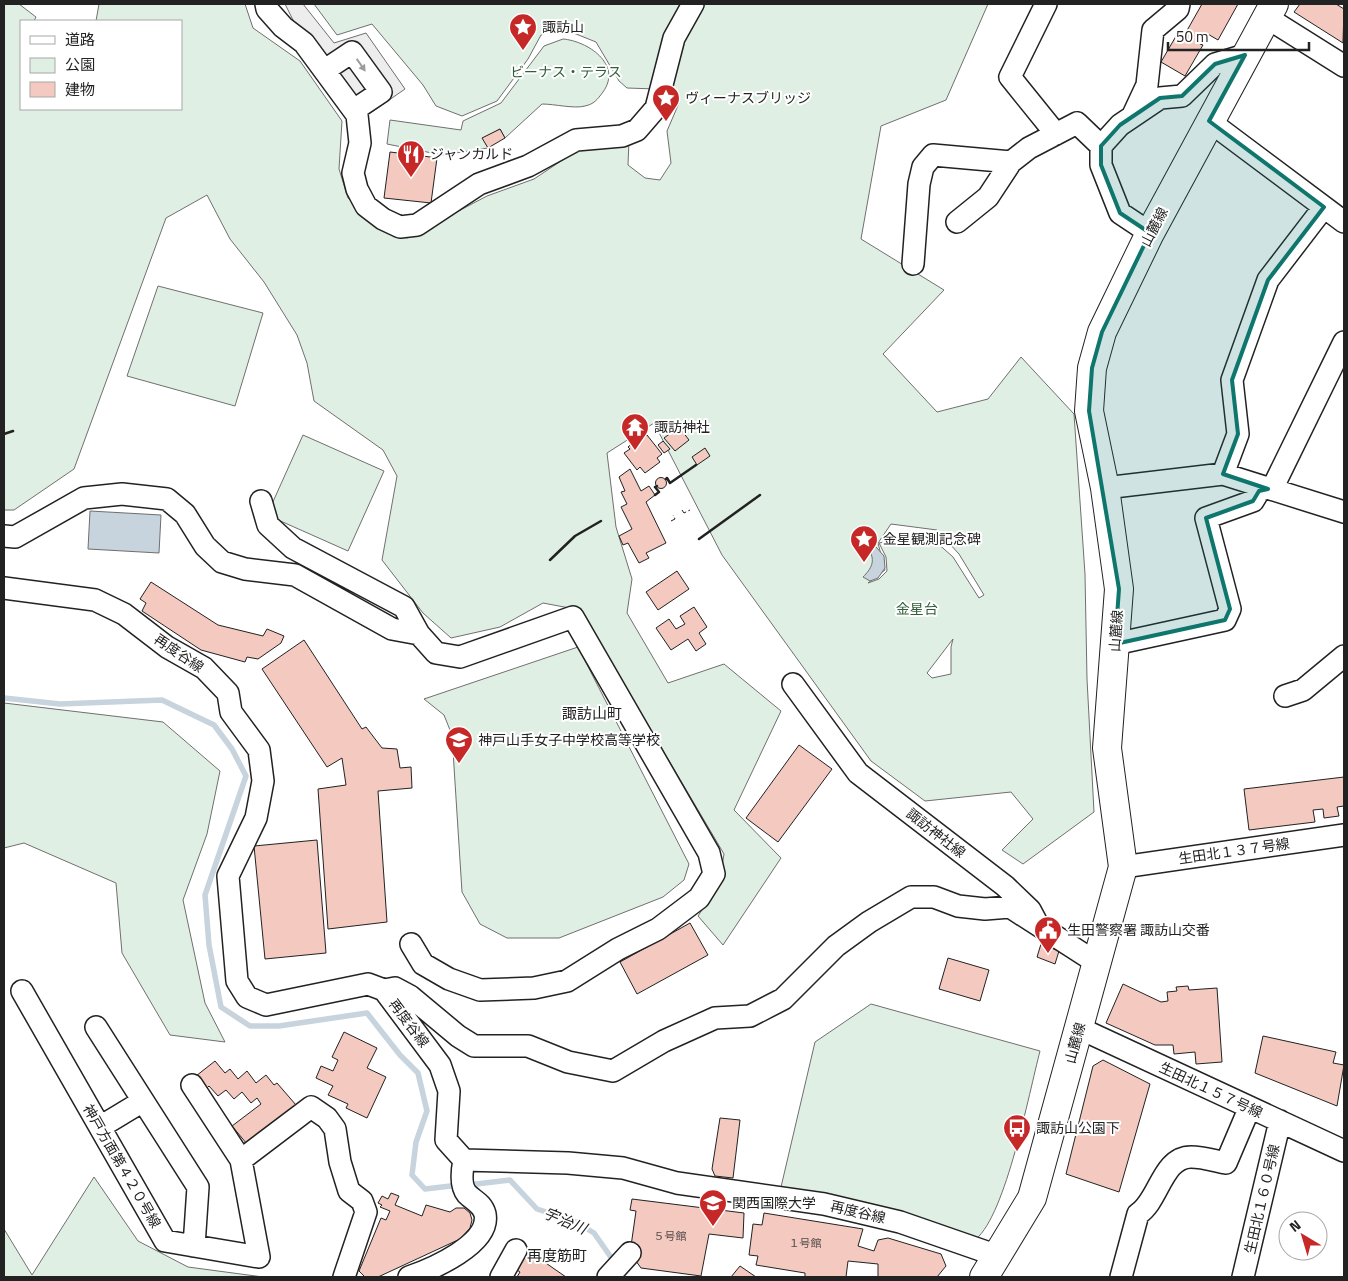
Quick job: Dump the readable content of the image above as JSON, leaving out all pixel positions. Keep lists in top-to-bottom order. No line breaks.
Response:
{"streets":{"main road":["山麓線"],"street":["再度谷線","諏訪神社線","生田北１３７号線","生田北１５７号線","神戸方面第４２０号線","生田北１６０号線"]},"crossings":[["山麓線","再度谷線"],["山麓線","諏訪神社線"],["山麓線","生田北１３７号線"],["山麓線","生田北１５７号線"],["生田北１５７号線","生田北１６０号線"]],"districts":["諏訪山町","再度筋町"],"water":["宇治川"],"parks":["ビーナス・テラス","金星台"],"places":{"place":["諏訪山","ヴィーナスブリッジ","金星観測記念碑"],"restaurant":["ジャンカルド"],"temple":["諏訪神社"],"school or university":["神戸山手女子中学校高等学校","関西国際大学"],"public building":["生田警察署 諏訪山交番"],"bus stop":["諏訪山公園下"]},"house_numbers":["５号館","１号館"],"legend":["道路","公園","建物"],"scale_bar":"50 m","north":"top left"}
